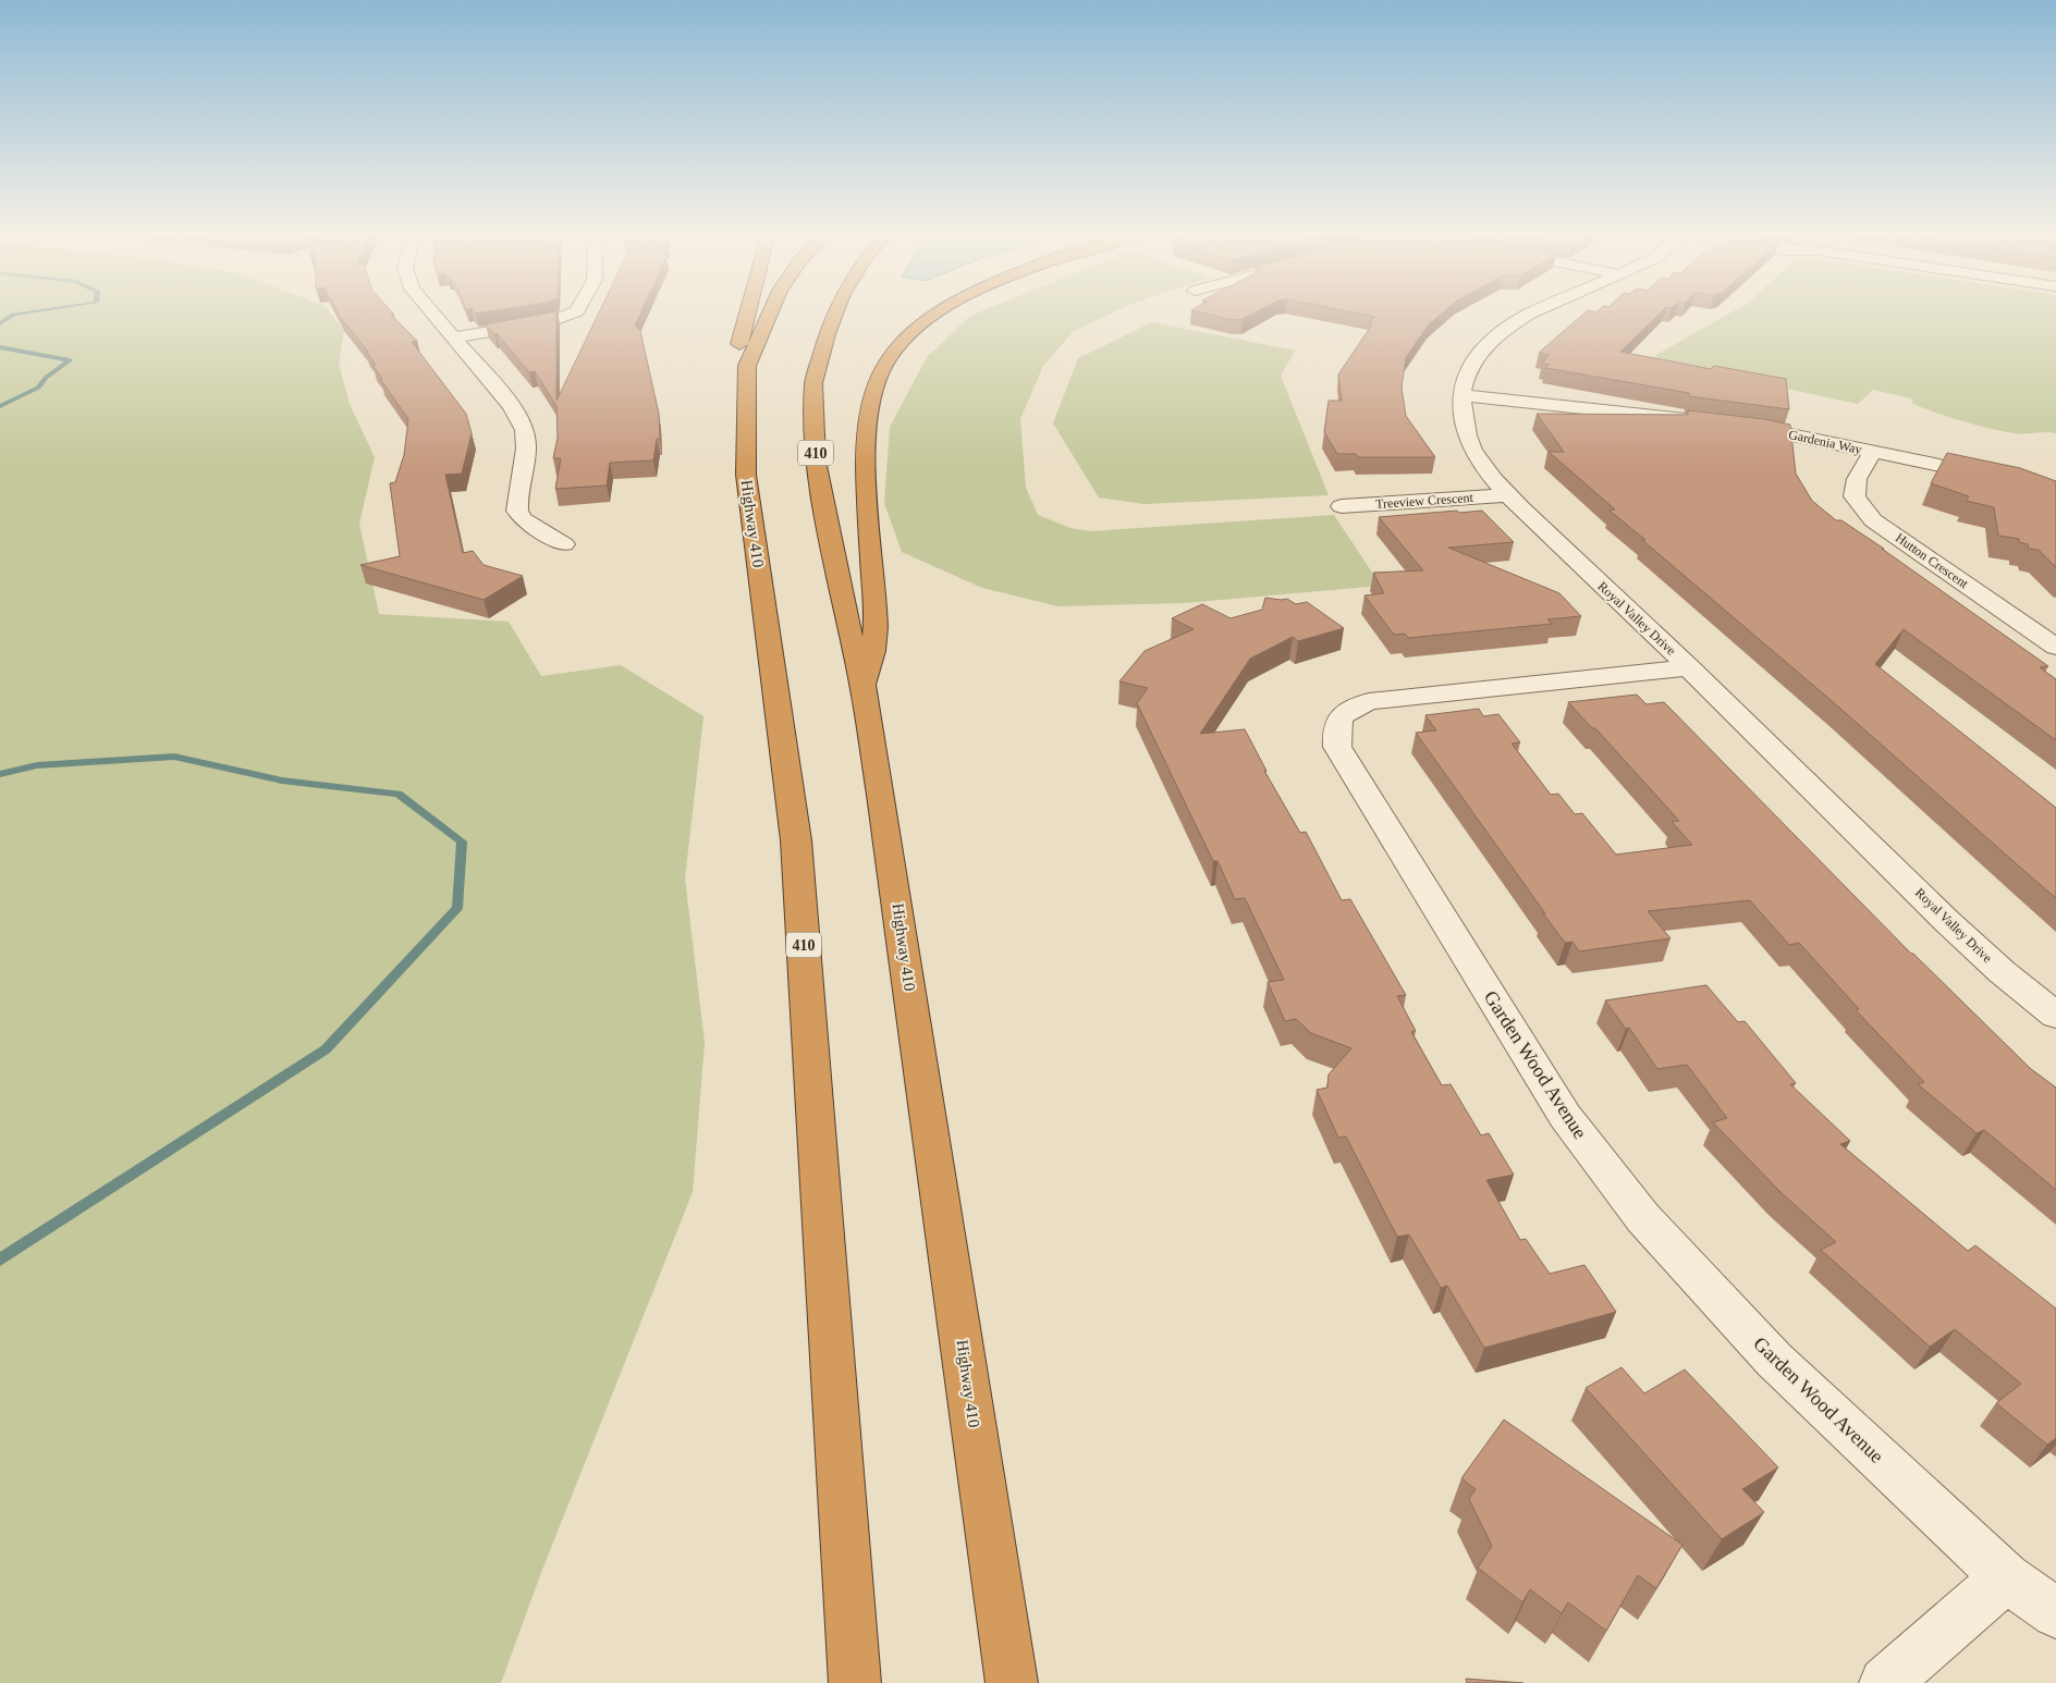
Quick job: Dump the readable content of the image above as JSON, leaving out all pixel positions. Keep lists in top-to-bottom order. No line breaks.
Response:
{"streets":{"highway":["410","Highway 410"],"street":["Gardenia Way","Treeview Crescent","Hutton Crescent","Royal Valley Drive","Garden Wood Avenue"]},"crossings":[["Gardenia Way","Hutton Crescent"],["Treeview Crescent","Royal Valley Drive"],["Royal Valley Drive","Garden Wood Avenue"]]}
